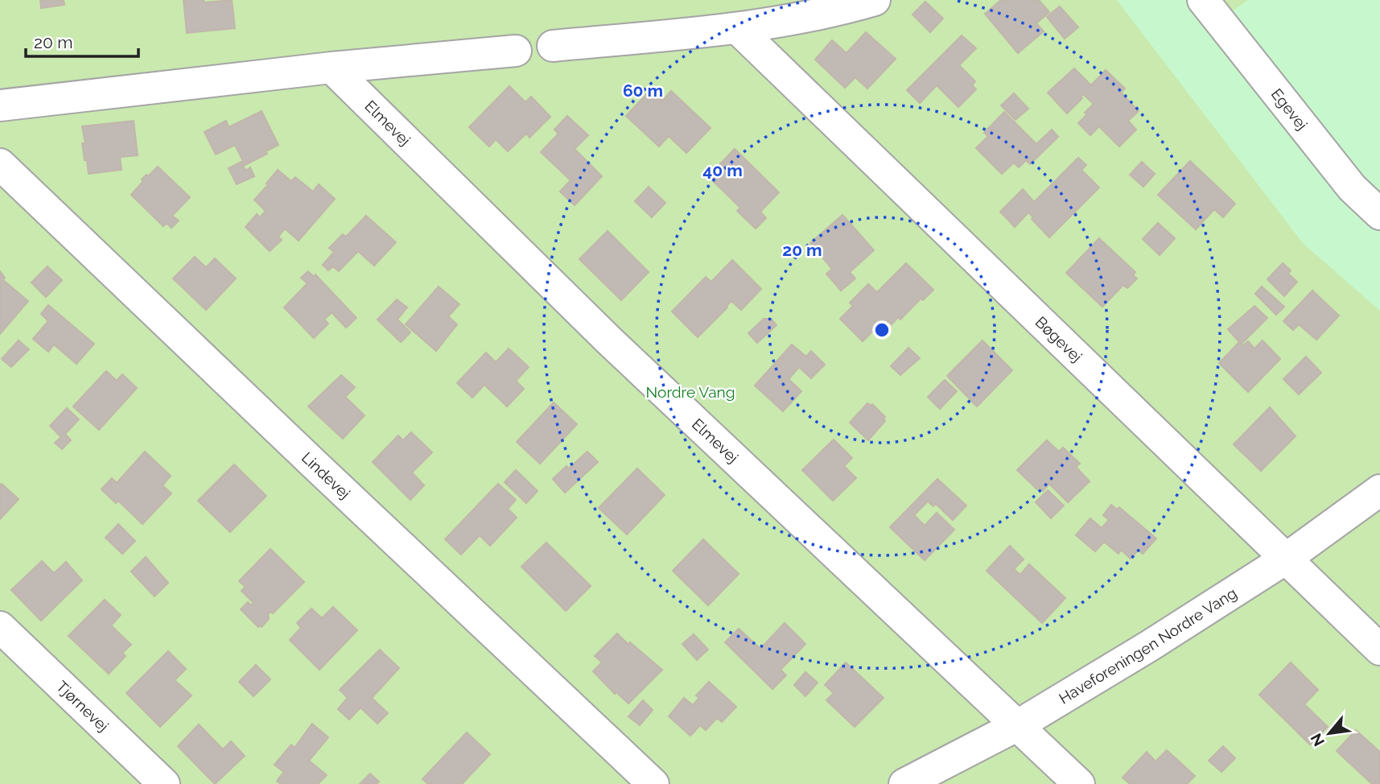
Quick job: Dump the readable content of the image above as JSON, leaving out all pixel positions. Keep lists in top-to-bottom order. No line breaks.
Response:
{"streets":{"street":["Egevej","Elmevej","Bøgevej","Lindevej","Haveforeningen Nordre Vang","Tjørnevej"]},"crossings":[["Elmevej","Haveforeningen Nordre Vang"],["Bøgevej","Haveforeningen Nordre Vang"]],"parks":["Nordre Vang"],"scale_bar":"20 m","north":"bottom left","rings":["60 m","40 m","20 m"]}
